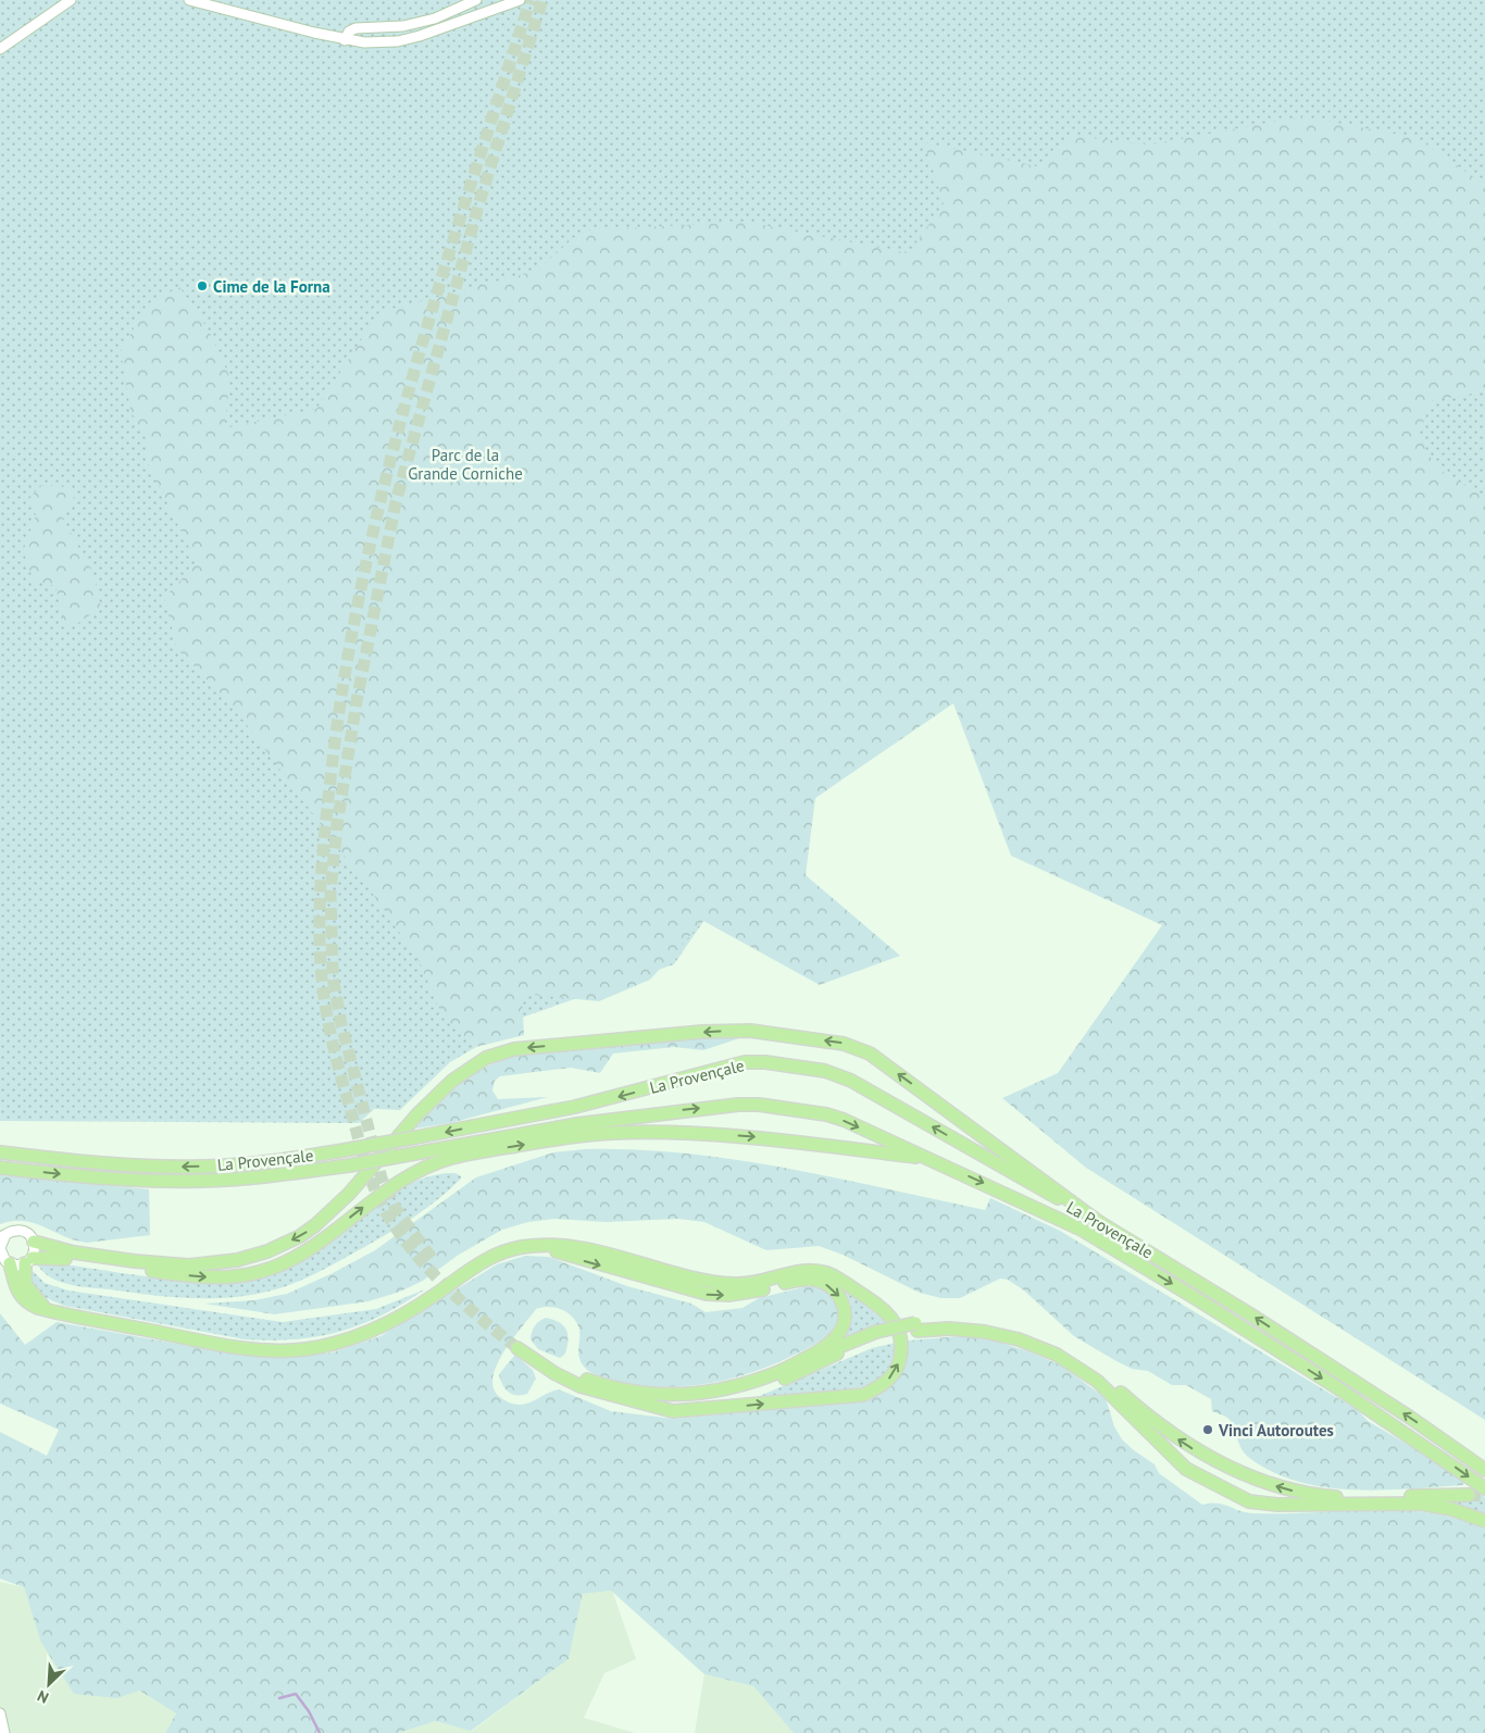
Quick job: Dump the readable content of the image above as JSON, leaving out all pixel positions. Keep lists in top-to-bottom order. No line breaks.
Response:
{"streets":{"highway":["La Provençale"]},"parks":["Parc de la Grande Corniche"],"places":["Cime de la Forna","Vinci Autoroutes"],"north":"bottom left"}
